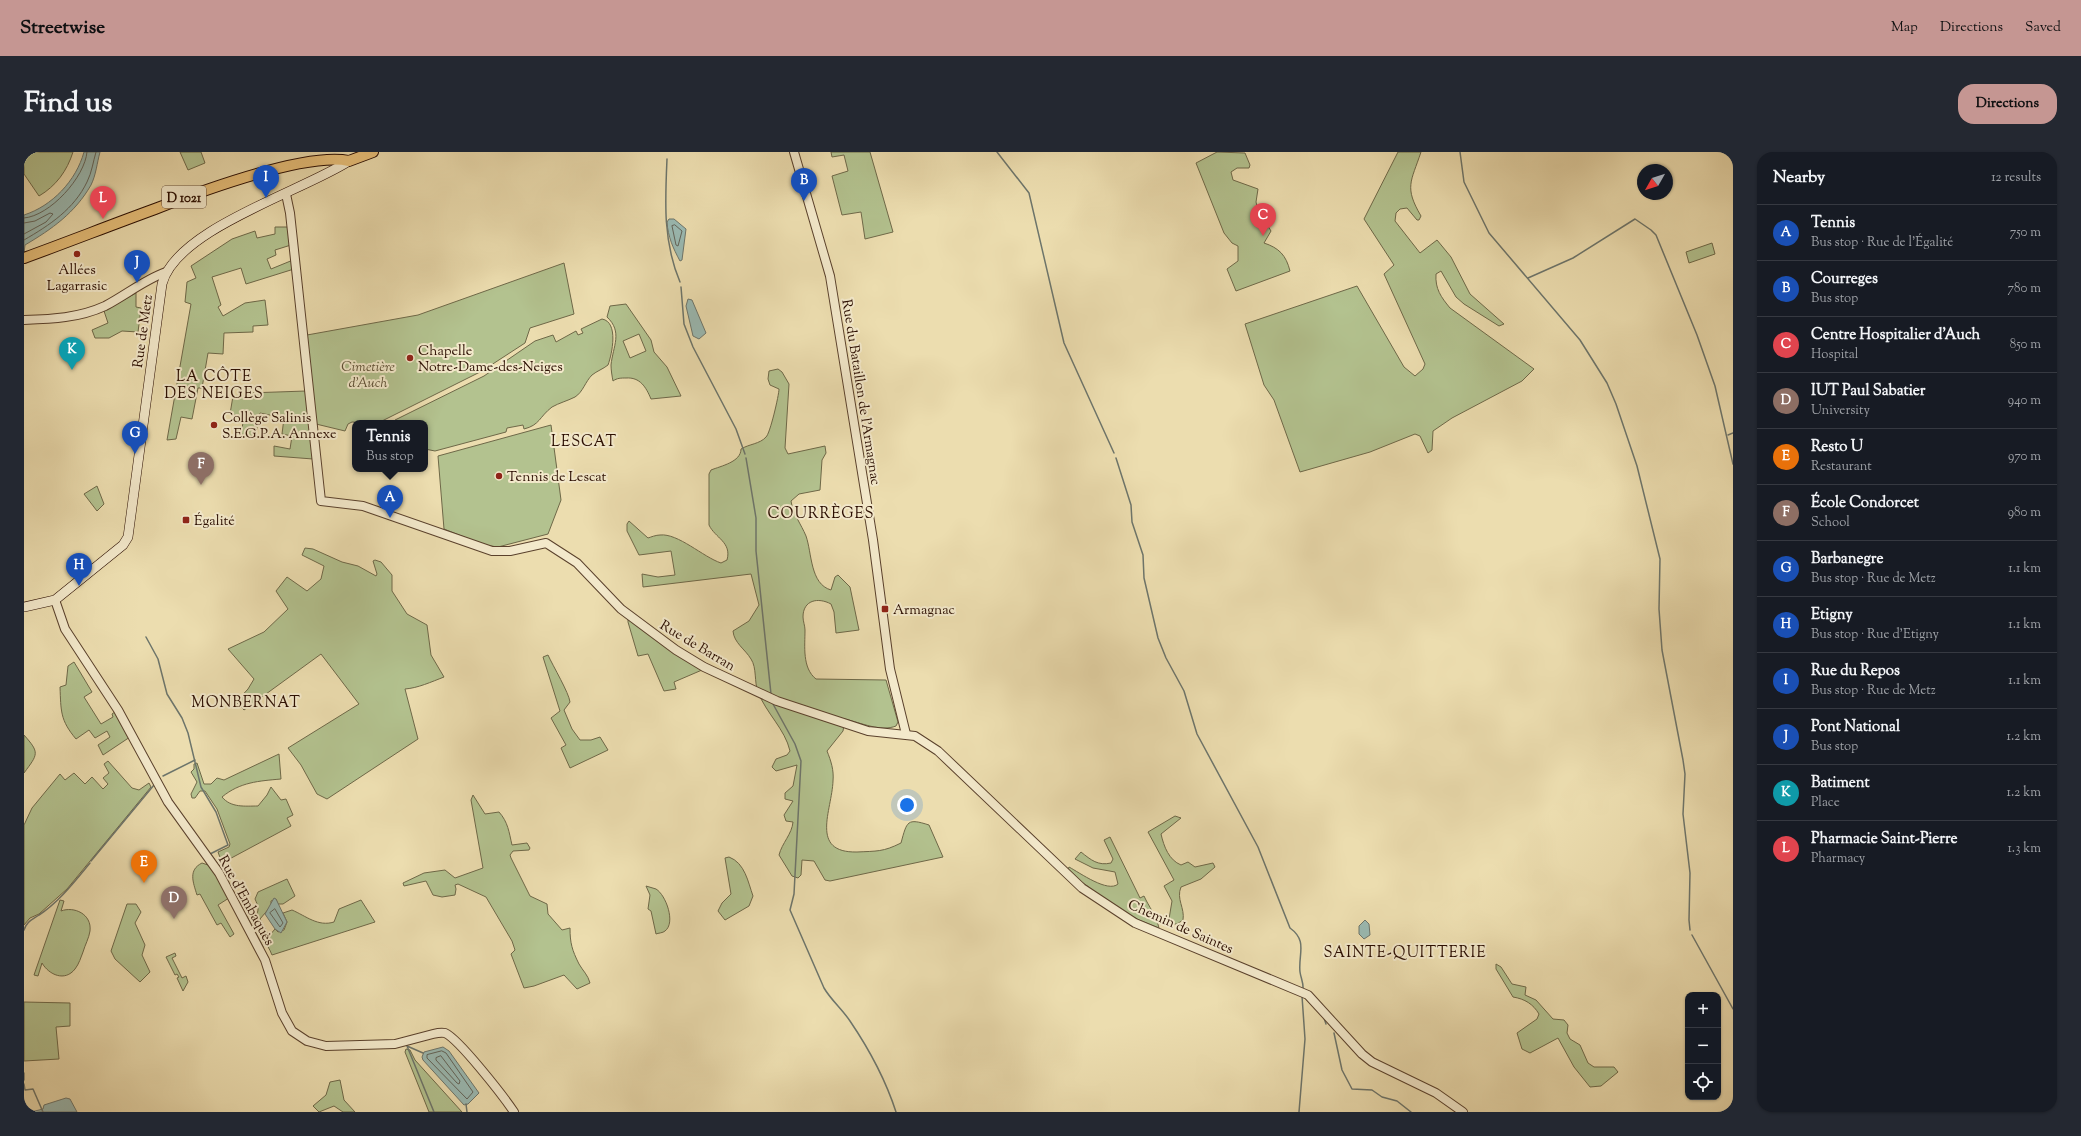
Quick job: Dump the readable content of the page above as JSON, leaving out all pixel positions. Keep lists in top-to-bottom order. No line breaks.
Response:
{"streets":{"main road":["D 1021","Rue de Metz"],"street":["Rue du Bataillon de l'Armagnac","Rue de Barran","Rue d'Embaquès","Chemin de Saintes"]},"crossings":[["D 1021","Rue de Metz"],["Rue de Metz","Rue de Barran"],["Rue de Metz","Rue d'Embaquès"],["Rue du Bataillon de l'Armagnac","Rue de Barran"],["Rue du Bataillon de l'Armagnac","Chemin de Saintes"],["Rue de Barran","Chemin de Saintes"]],"districts":["LA CÔTE DES NEIGES","LESCAT","COURRÈGES","MONBERNAT","SAINTE-QUITTERIE"],"parks":["Cimetière d'Auch"],"places":{"other":["Allées Lagarrasic","Chapelle Notre-Dame-des-Neiges","Collège Salinis S.E.G.P.A. Annexe","Tennis de Lescat"],"transit":["Égalité","Armagnac"]},"north":"bottom left","page":{"header":"Streetwise","nav":["Map","Directions","Saved"],"title":"Find us","buttons":"Directions","heading":["Nearby","12 results"],"pins":["I","B","L","C","J","K","G","F","A","H","E","D"],"list":[{"mark":"A","name":"Tennis","note":"Bus stop · Rue de l'Égalité","value":"750 m"},{"mark":"B","name":"Courreges","note":"Bus stop","value":"780 m"},{"mark":"C","name":"Centre Hospitalier d'Auch","note":"Hospital","value":"850 m"},{"mark":"D","name":"IUT Paul Sabatier","note":"University","value":"940 m"},{"mark":"E","name":"Resto U","note":"Restaurant","value":"970 m"},{"mark":"F","name":"École Condorcet","note":"School","value":"980 m"},{"mark":"G","name":"Barbanegre","note":"Bus stop · Rue de Metz","value":"1.1 km"},{"mark":"H","name":"Etigny","note":"Bus stop · Rue d'Etigny","value":"1.1 km"},{"mark":"I","name":"Rue du Repos","note":"Bus stop · Rue de Metz","value":"1.1 km"},{"mark":"J","name":"Pont National","note":"Bus stop","value":"1.2 km"},{"mark":"K","name":"Batiment","note":"Place","value":"1.2 km"},{"mark":"L","name":"Pharmacie Saint-Pierre","note":"Pharmacy","value":"1.3 km"}],"popup":["Tennis","Bus stop"],"map_buttons":["+","−"]}}
